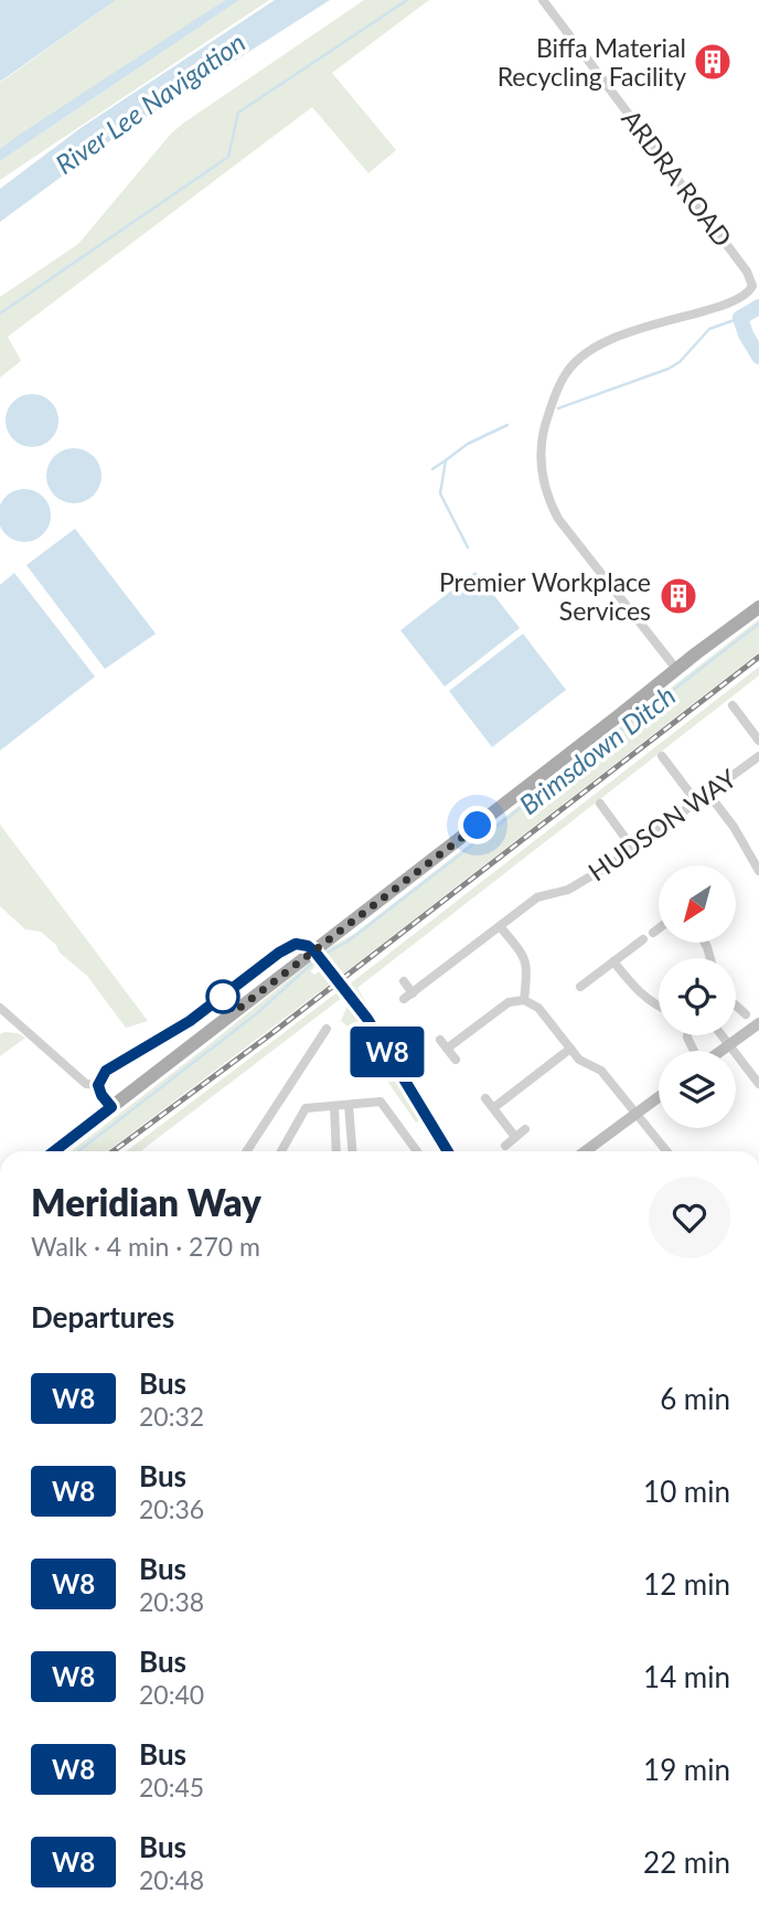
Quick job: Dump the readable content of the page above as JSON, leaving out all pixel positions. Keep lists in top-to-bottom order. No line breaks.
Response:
{"streets":{"street":["ARDRA ROAD","HUDSON WAY"]},"water":["River Lee Navigation","Brimsdown Ditch"],"places":{"building":["Biffa Material Recycling Facility","Premier Workplace Services"]},"lines":["bus line W8"],"north":"bottom left","page":{"on_map":"W8","heading":[["Meridian Way","Walk · 4 min · 270 m"],"Departures"],"list":[{"mark":"W8","name":"Bus","note":"20:32","value":"6 min"},{"mark":"W8","name":"Bus","note":"20:36","value":"10 min"},{"mark":"W8","name":"Bus","note":"20:38","value":"12 min"},{"mark":"W8","name":"Bus","note":"20:40","value":"14 min"},{"mark":"W8","name":"Bus","note":"20:45","value":"19 min"},{"mark":"W8","name":"Bus","note":"20:48","value":"22 min"}]}}
